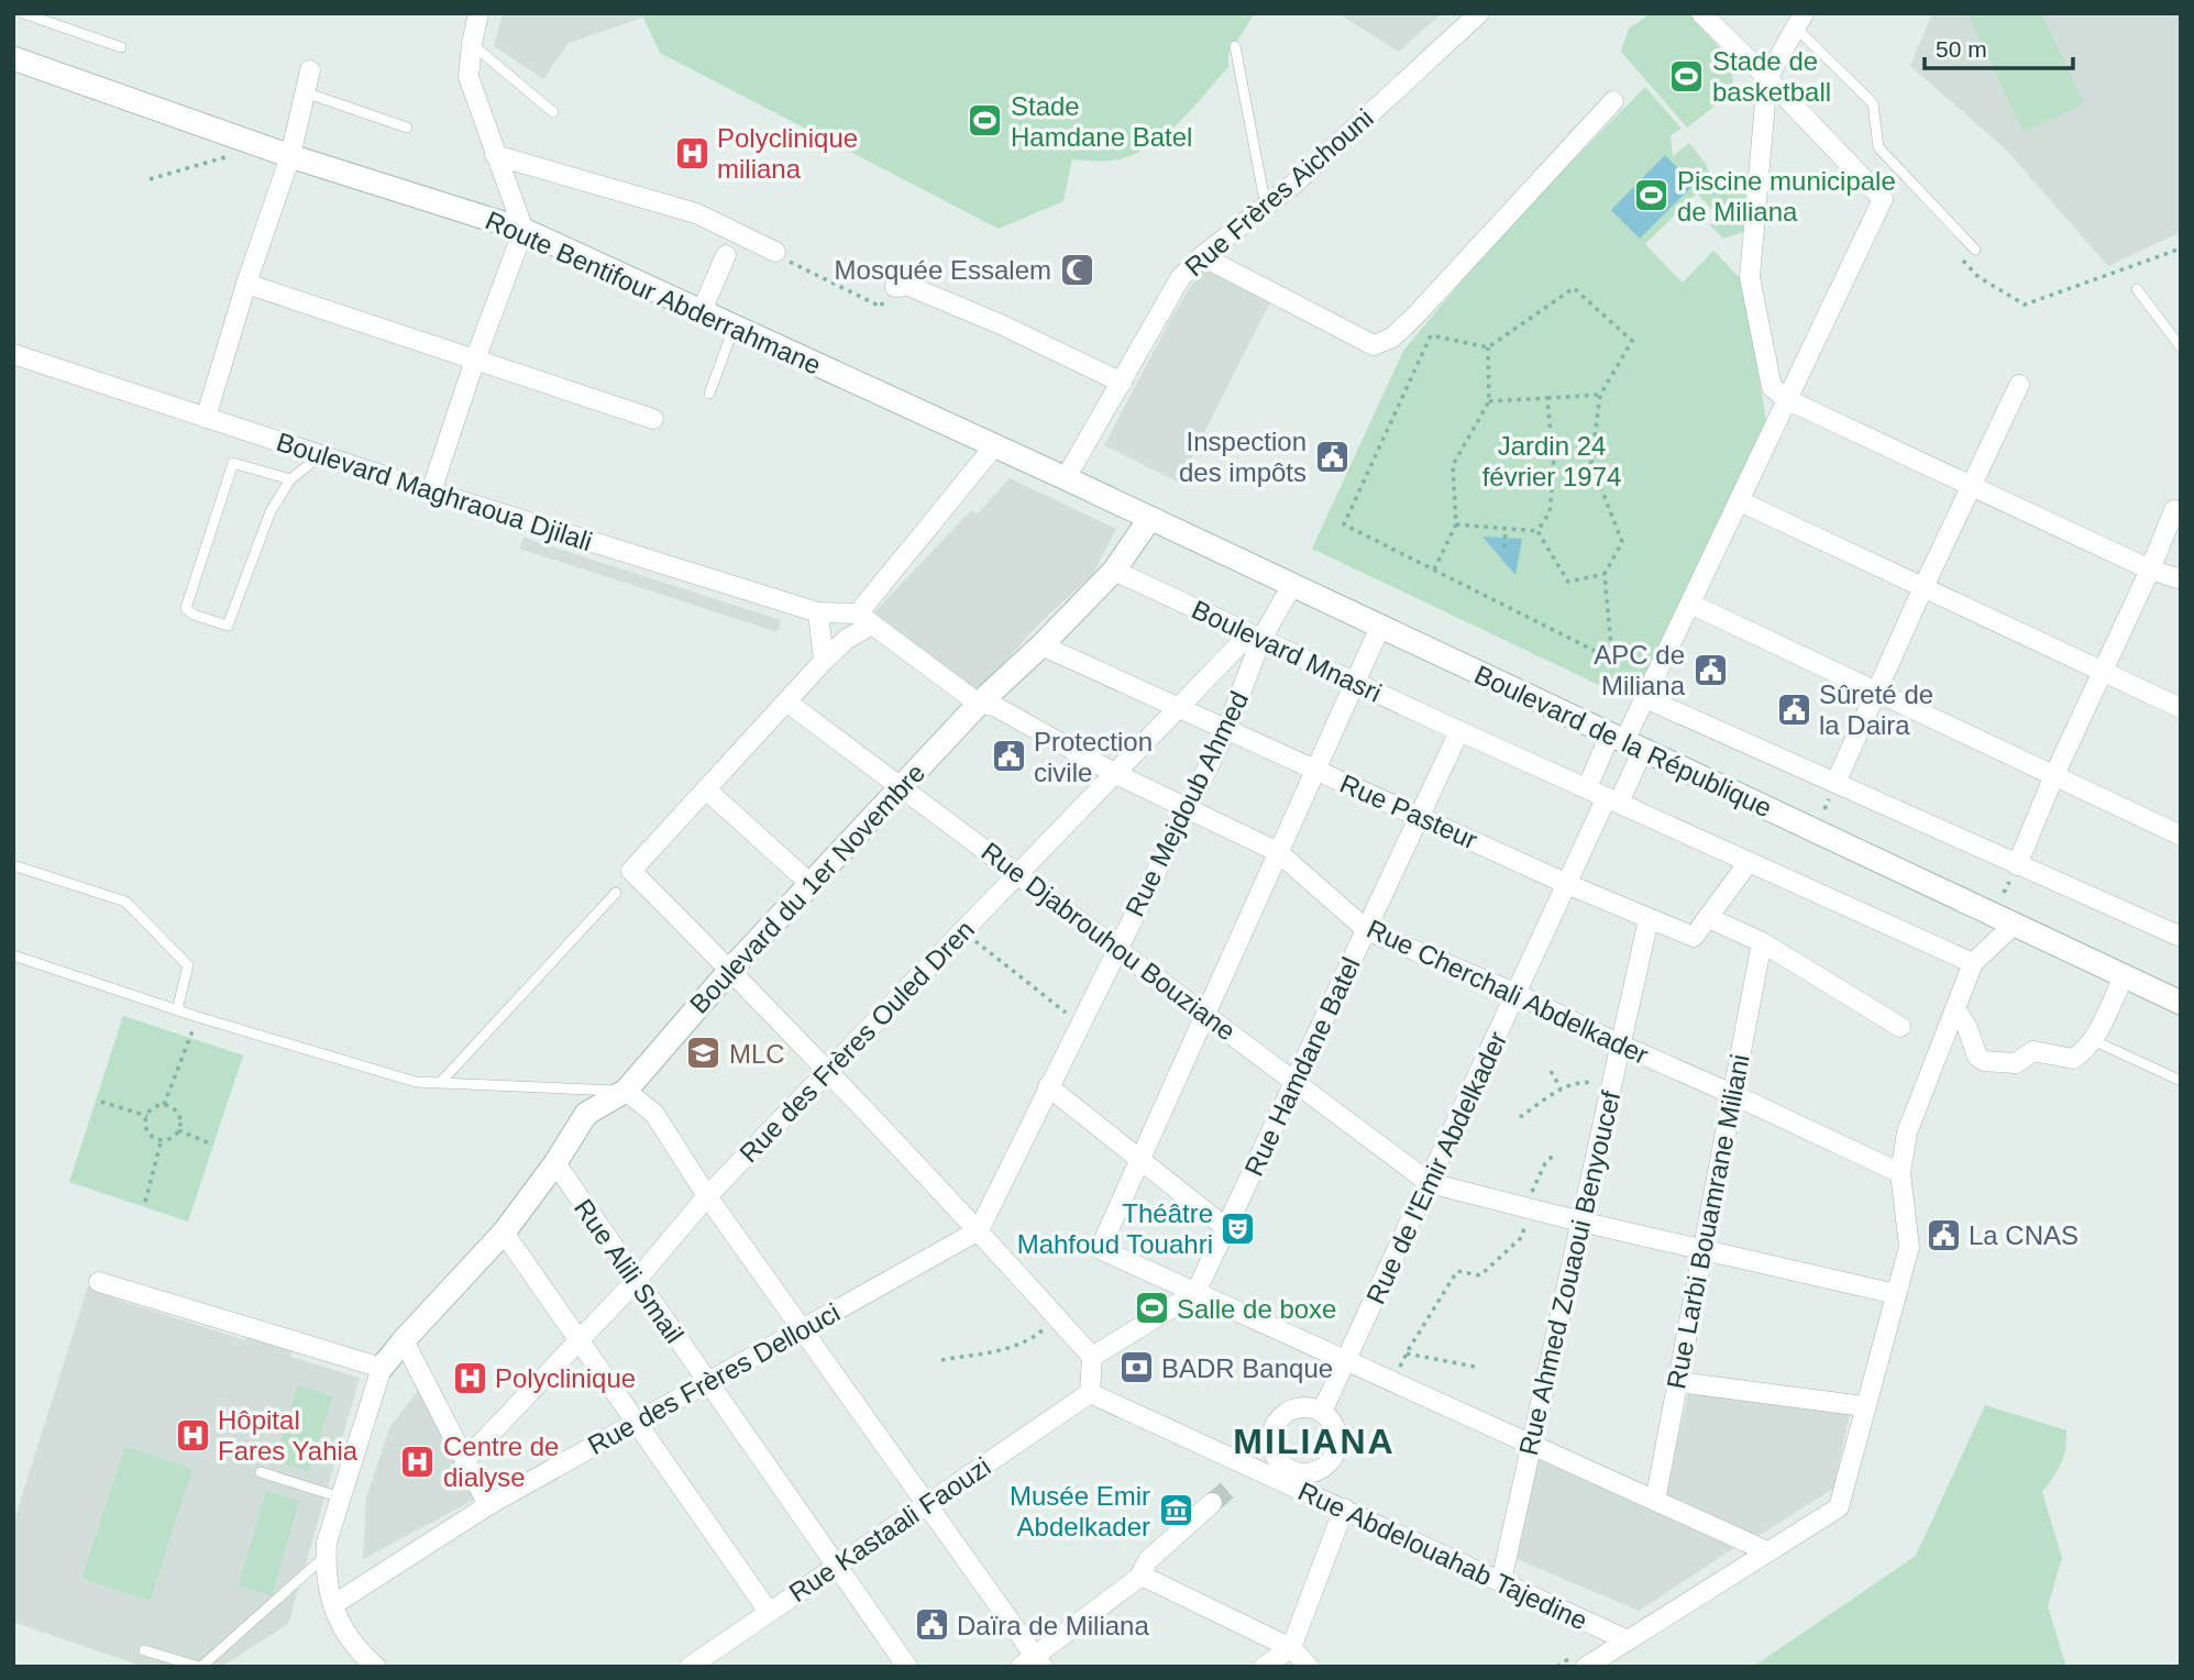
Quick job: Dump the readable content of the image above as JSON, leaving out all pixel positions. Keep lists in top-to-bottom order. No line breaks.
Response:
{"streets":{"main road":["Route Bentifour Abderrahmane","Boulevard de la République","Boulevard du 1er Novembre"],"street":["Rue Frères Aichouni","Boulevard Maghraoua Djilali","Boulevard Mnasri","Rue Mejdoub Ahmed","Rue Pasteur","Rue Djabrouhou Bouziane","Rue Cherchali Abdelkader","Rue des Frères Ouled Dren","Rue Hamdane Batel","Rue de l'Emir Abdelkader","Rue Larbi Bouamrane Miliani","Rue Alili Smail","Rue Ahmed Zouaoui Benyoucef","Rue des Frères Dellouci","Rue Kastaali Faouzi","Rue Abdelouahab Tajedine"]},"crossings":[["Rue Frères Aichouni","Route Bentifour Abderrahmane"],["Rue Frères Aichouni","Boulevard de la République"],["Route Bentifour Abderrahmane","Boulevard de la République"],["Boulevard Maghraoua Djilali","Rue Cherchali Abdelkader"],["Boulevard Mnasri","Rue Mejdoub Ahmed"],["Boulevard Mnasri","Rue Pasteur"],["Boulevard Mnasri","Boulevard du 1er Novembre"],["Boulevard Mnasri","Rue des Frères Ouled Dren"],["Boulevard Mnasri","Rue Hamdane Batel"],["Boulevard Mnasri","Rue de l'Emir Abdelkader"],["Boulevard de la République","Rue Mejdoub Ahmed"],["Boulevard de la République","Boulevard du 1er Novembre"],["Boulevard de la République","Rue de l'Emir Abdelkader"],["Rue Mejdoub Ahmed","Rue Pasteur"],["Rue Mejdoub Ahmed","Rue Djabrouhou Bouziane"],["Rue Mejdoub Ahmed","Rue Cherchali Abdelkader"],["Rue Mejdoub Ahmed","Rue des Frères Ouled Dren"],["Rue Mejdoub Ahmed","Rue des Frères Dellouci"],["Rue Pasteur","Boulevard du 1er Novembre"],["Rue Pasteur","Rue des Frères Ouled Dren"],["Rue Pasteur","Rue Hamdane Batel"],["Rue Pasteur","Rue de l'Emir Abdelkader"],["Rue Pasteur","Rue Ahmed Zouaoui Benyoucef"],["Boulevard du 1er Novembre","Rue Djabrouhou Bouziane"],["Boulevard du 1er Novembre","Rue Cherchali Abdelkader"],["Boulevard du 1er Novembre","Rue Alili Smail"],["Rue Djabrouhou Bouziane","Rue des Frères Ouled Dren"],["Rue Djabrouhou Bouziane","Rue Hamdane Batel"],["Rue Djabrouhou Bouziane","Rue de l'Emir Abdelkader"],["Rue Cherchali Abdelkader","Rue des Frères Ouled Dren"],["Rue Cherchali Abdelkader","Rue Hamdane Batel"],["Rue Cherchali Abdelkader","Rue de l'Emir Abdelkader"],["Rue Cherchali Abdelkader","Rue Larbi Bouamrane Miliani"],["Rue Cherchali Abdelkader","Rue Ahmed Zouaoui Benyoucef"],["Rue des Frères Ouled Dren","Rue Alili Smail"],["Rue de l'Emir Abdelkader","Rue Abdelouahab Tajedine"],["Rue Alili Smail","Rue des Frères Dellouci"],["Rue Alili Smail","Rue Kastaali Faouzi"],["Rue Ahmed Zouaoui Benyoucef","Rue Abdelouahab Tajedine"],["Rue Kastaali Faouzi","Rue Abdelouahab Tajedine"]],"districts":["MILIANA"],"parks":["Jardin 24 février 1974"],"places":{"sports":["Stade de basketball","Stade Hamdane Batel","Piscine municipale de Miliana","Salle de boxe"],"hospital":["Polyclinique miliana","Polyclinique","Hôpital Fares Yahia","Centre de dialyse"],"mosque":["Mosquée Essalem"],"public building":["Inspection des impôts","APC de Miliana","Sûreté de la Daira","Protection civile","La CNAS","Daïra de Miliana"],"school or university":["MLC"],"theatre":["Théâtre Mahfoud Touahri"],"bank":["BADR Banque"],"museum":["Musée Emir Abdelkader"]},"scale_bar":"50 m"}
